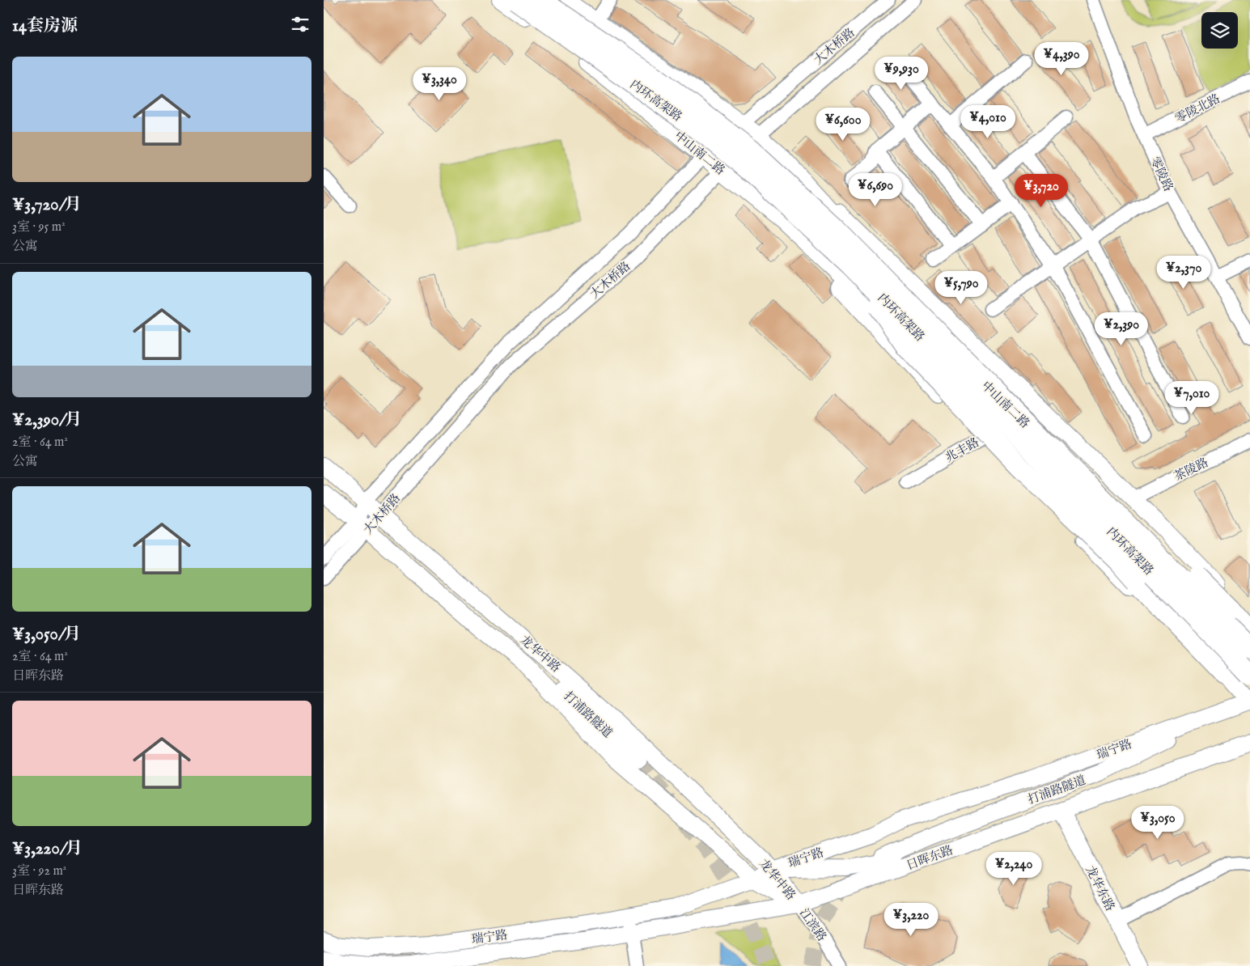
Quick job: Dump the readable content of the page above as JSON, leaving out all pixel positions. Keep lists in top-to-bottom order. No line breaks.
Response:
{"streets":{"highway":["内环高架路"],"main road":["中山南二路","龙华中路","打浦路隧道","瑞宁路","日晖东路","龙华东路"],"street":["大木桥路","零陵北路","零陵路","兆丰路","茶陵路","江滨路"]},"crossings":[["大木桥路","中山南二路"],["大木桥路","龙华中路"],["零陵北路","零陵路"],["中山南二路","兆丰路"],["中山南二路","茶陵路"],["龙华中路","打浦路隧道"],["龙华中路","瑞宁路"],["龙华中路","日晖东路"],["龙华中路","江滨路"],["打浦路隧道","瑞宁路"],["瑞宁路","日晖东路"],["瑞宁路","江滨路"],["日晖东路","龙华东路"],["日晖东路","江滨路"]],"page":{"heading":"14套房源","price":["¥4,390","¥9,930","¥3,340","¥4,010","¥6,600","¥6,690","¥3,720","¥2,370","¥5,790","¥2,390","¥7,010","¥3,050","¥2,240","¥3,220"],"list":[{"name":"¥3,720/月","note":"3室 · 95 m² · 公寓"},{"name":"¥2,390/月","note":"2室 · 64 m² · 公寓"},{"name":"¥3,050/月","note":"2室 · 64 m² · 日晖东路"},{"name":"¥3,220/月","note":"3室 · 92 m² · 日晖东路"}]}}
